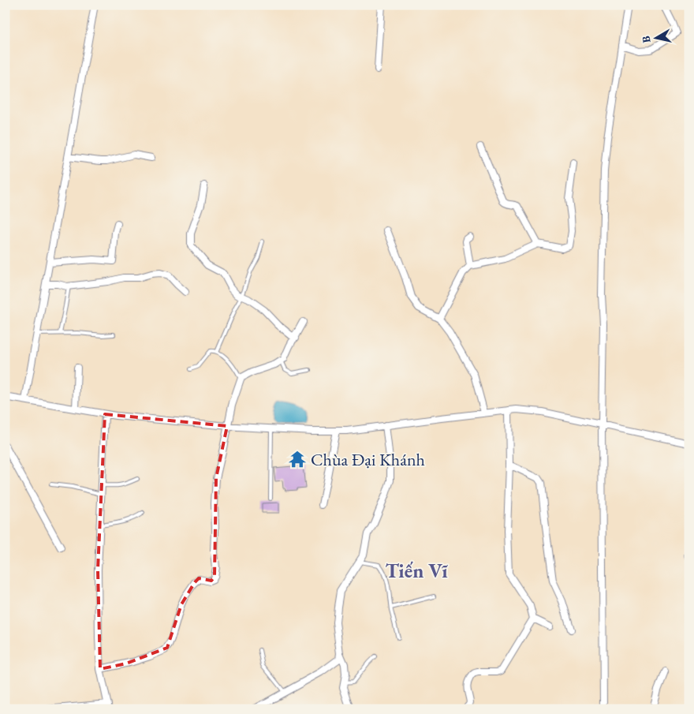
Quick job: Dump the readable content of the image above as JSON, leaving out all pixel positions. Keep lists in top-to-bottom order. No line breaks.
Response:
{"districts":["Tiến Vĩ"],"places":{"temple":["Chùa Đại Khánh"]},"north":"left"}
